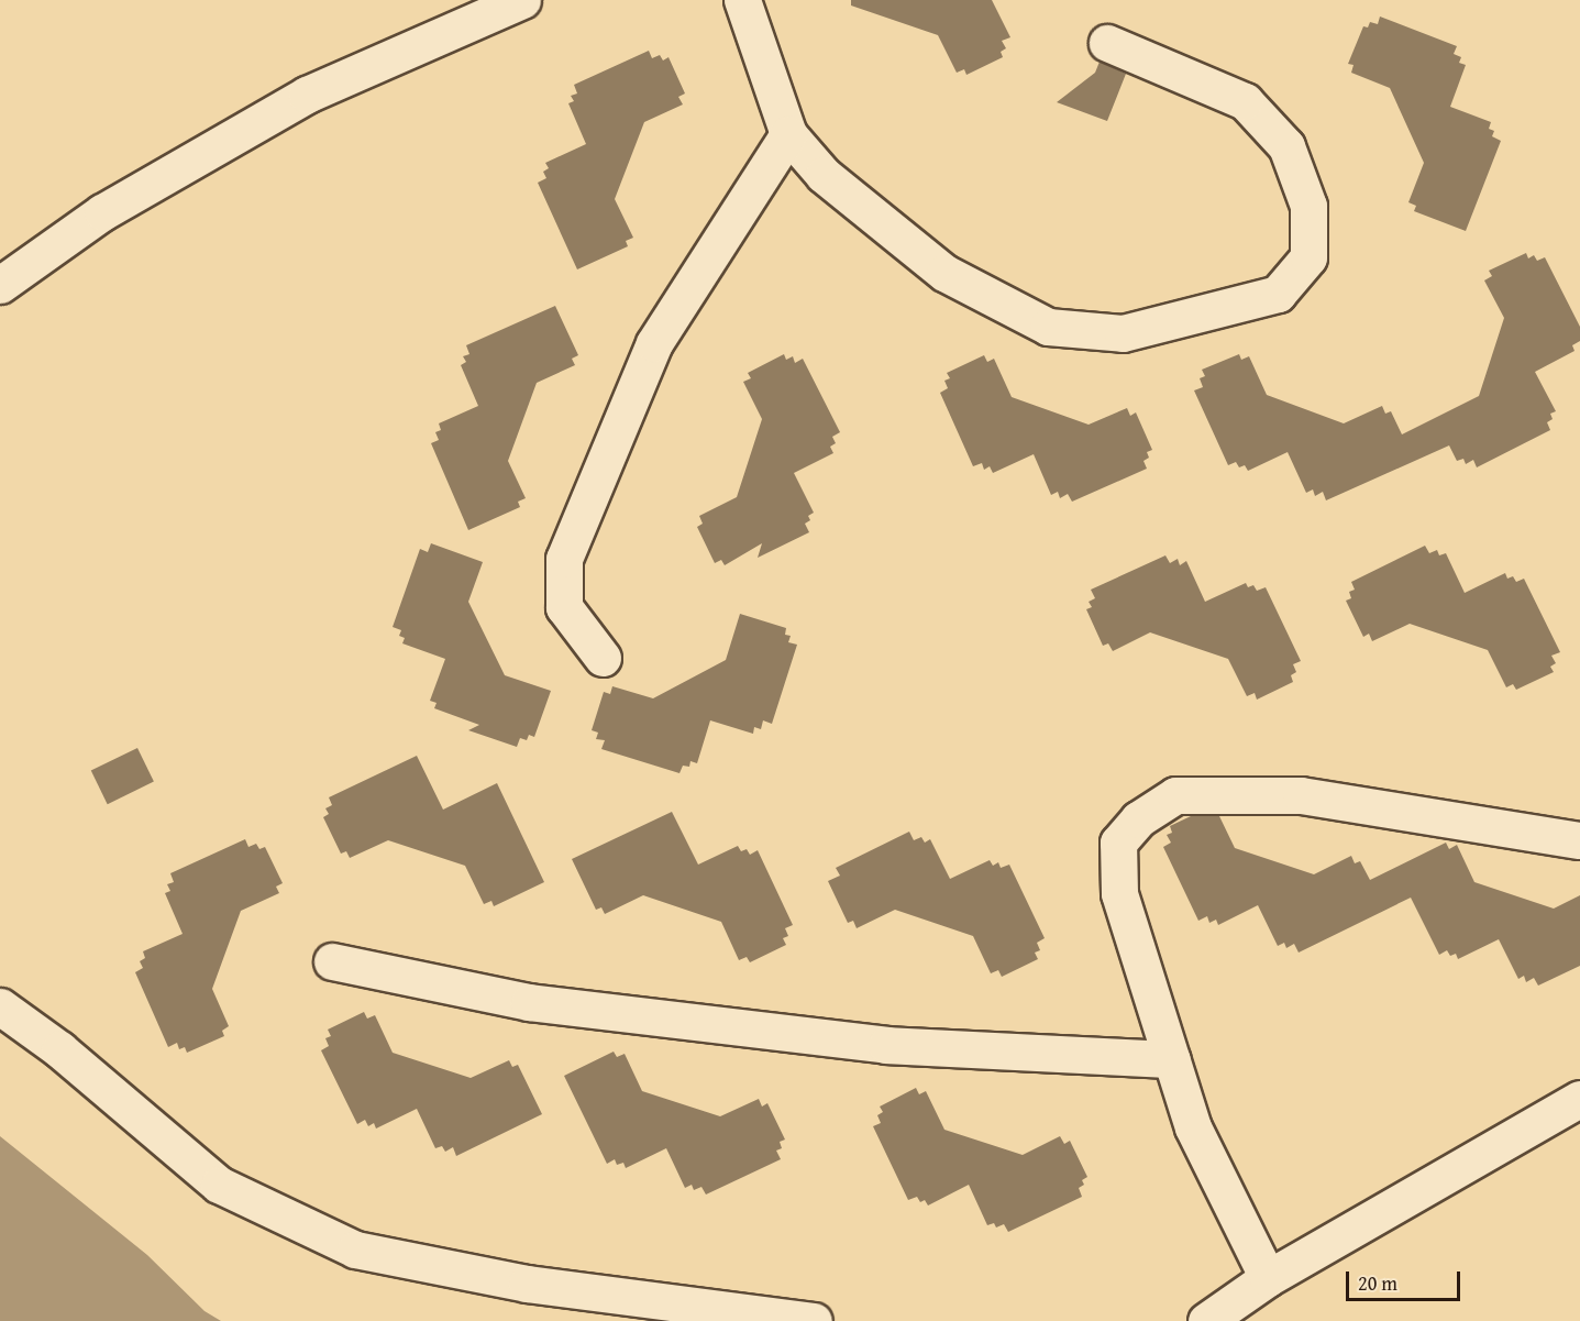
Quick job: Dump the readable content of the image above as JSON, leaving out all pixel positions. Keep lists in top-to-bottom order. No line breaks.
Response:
{"scale_bar":"20 m"}
